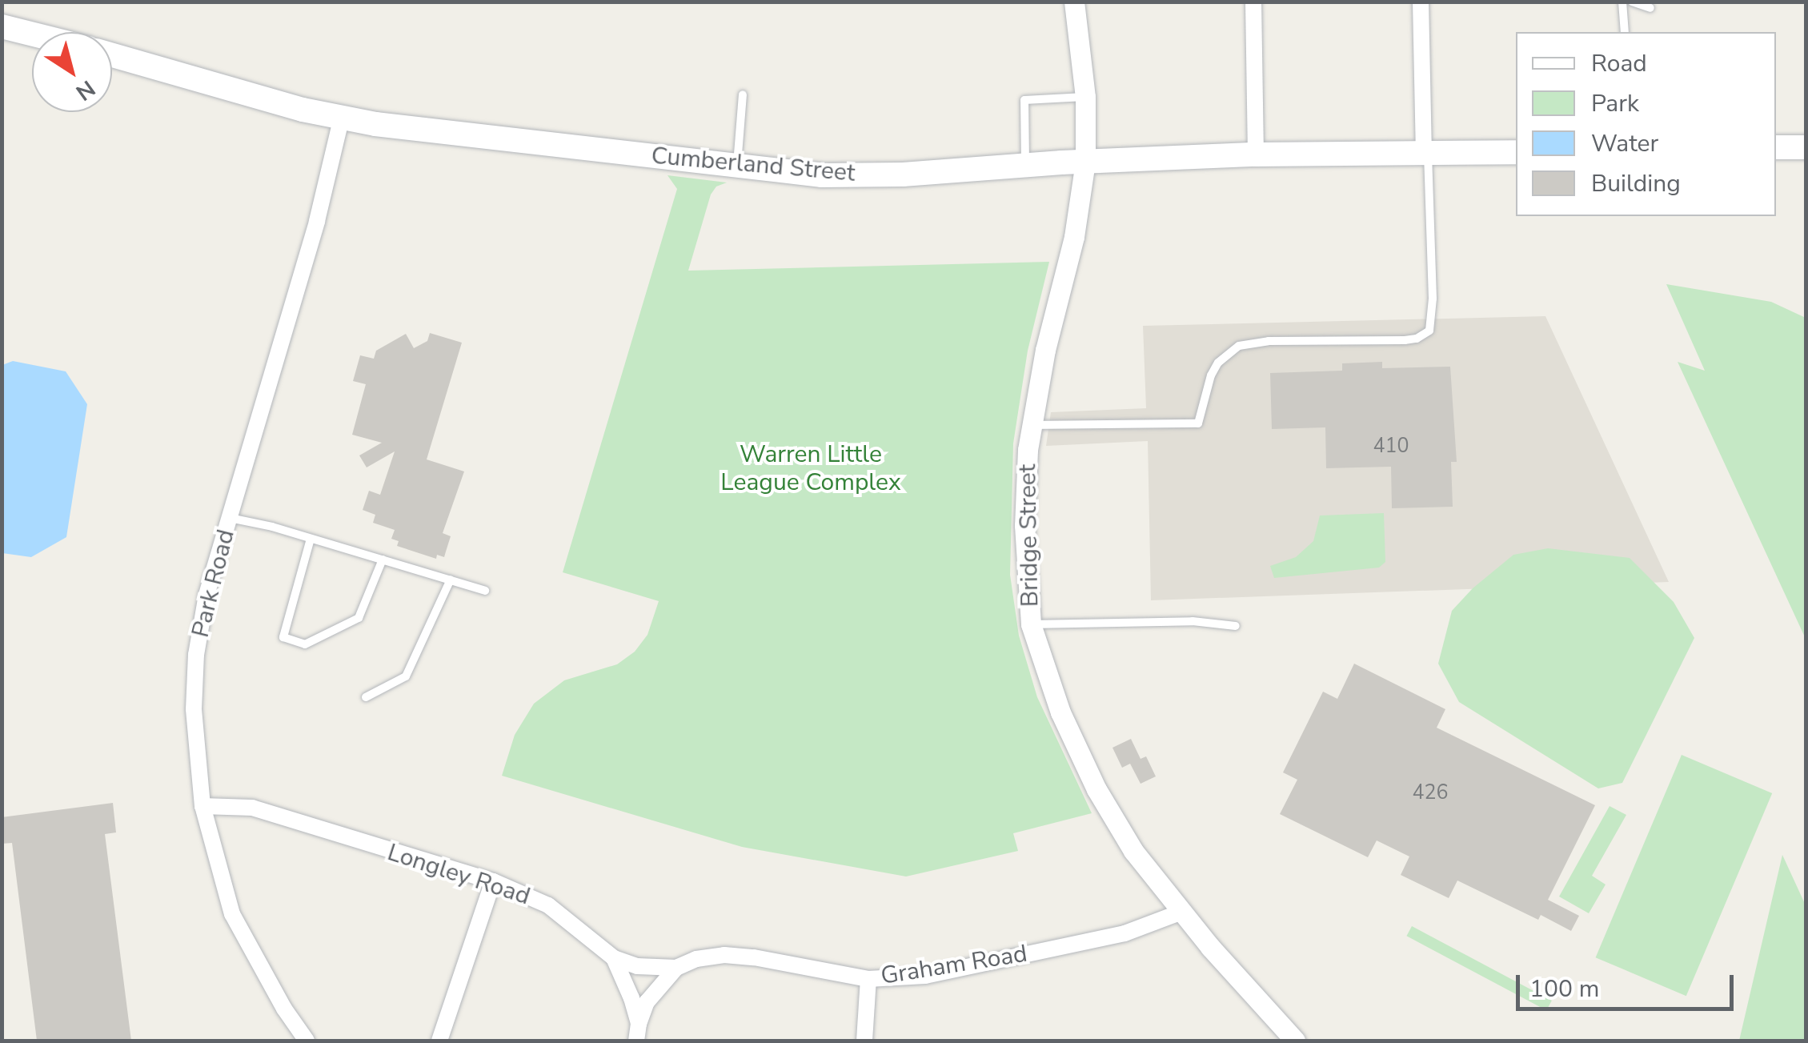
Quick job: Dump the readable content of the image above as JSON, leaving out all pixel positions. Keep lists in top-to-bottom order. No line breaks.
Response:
{"streets":{"main road":["Cumberland Street"],"street":["Bridge Street","Park Road","Longley Road","Graham Road"]},"crossings":[["Cumberland Street","Bridge Street"],["Cumberland Street","Park Road"],["Bridge Street","Graham Road"],["Park Road","Longley Road"],["Longley Road","Graham Road"]],"parks":["Warren Little League Complex"],"house_numbers":["410","426"],"legend":["Road","Park","Water","Building"],"scale_bar":"100 m","north":"bottom right"}
